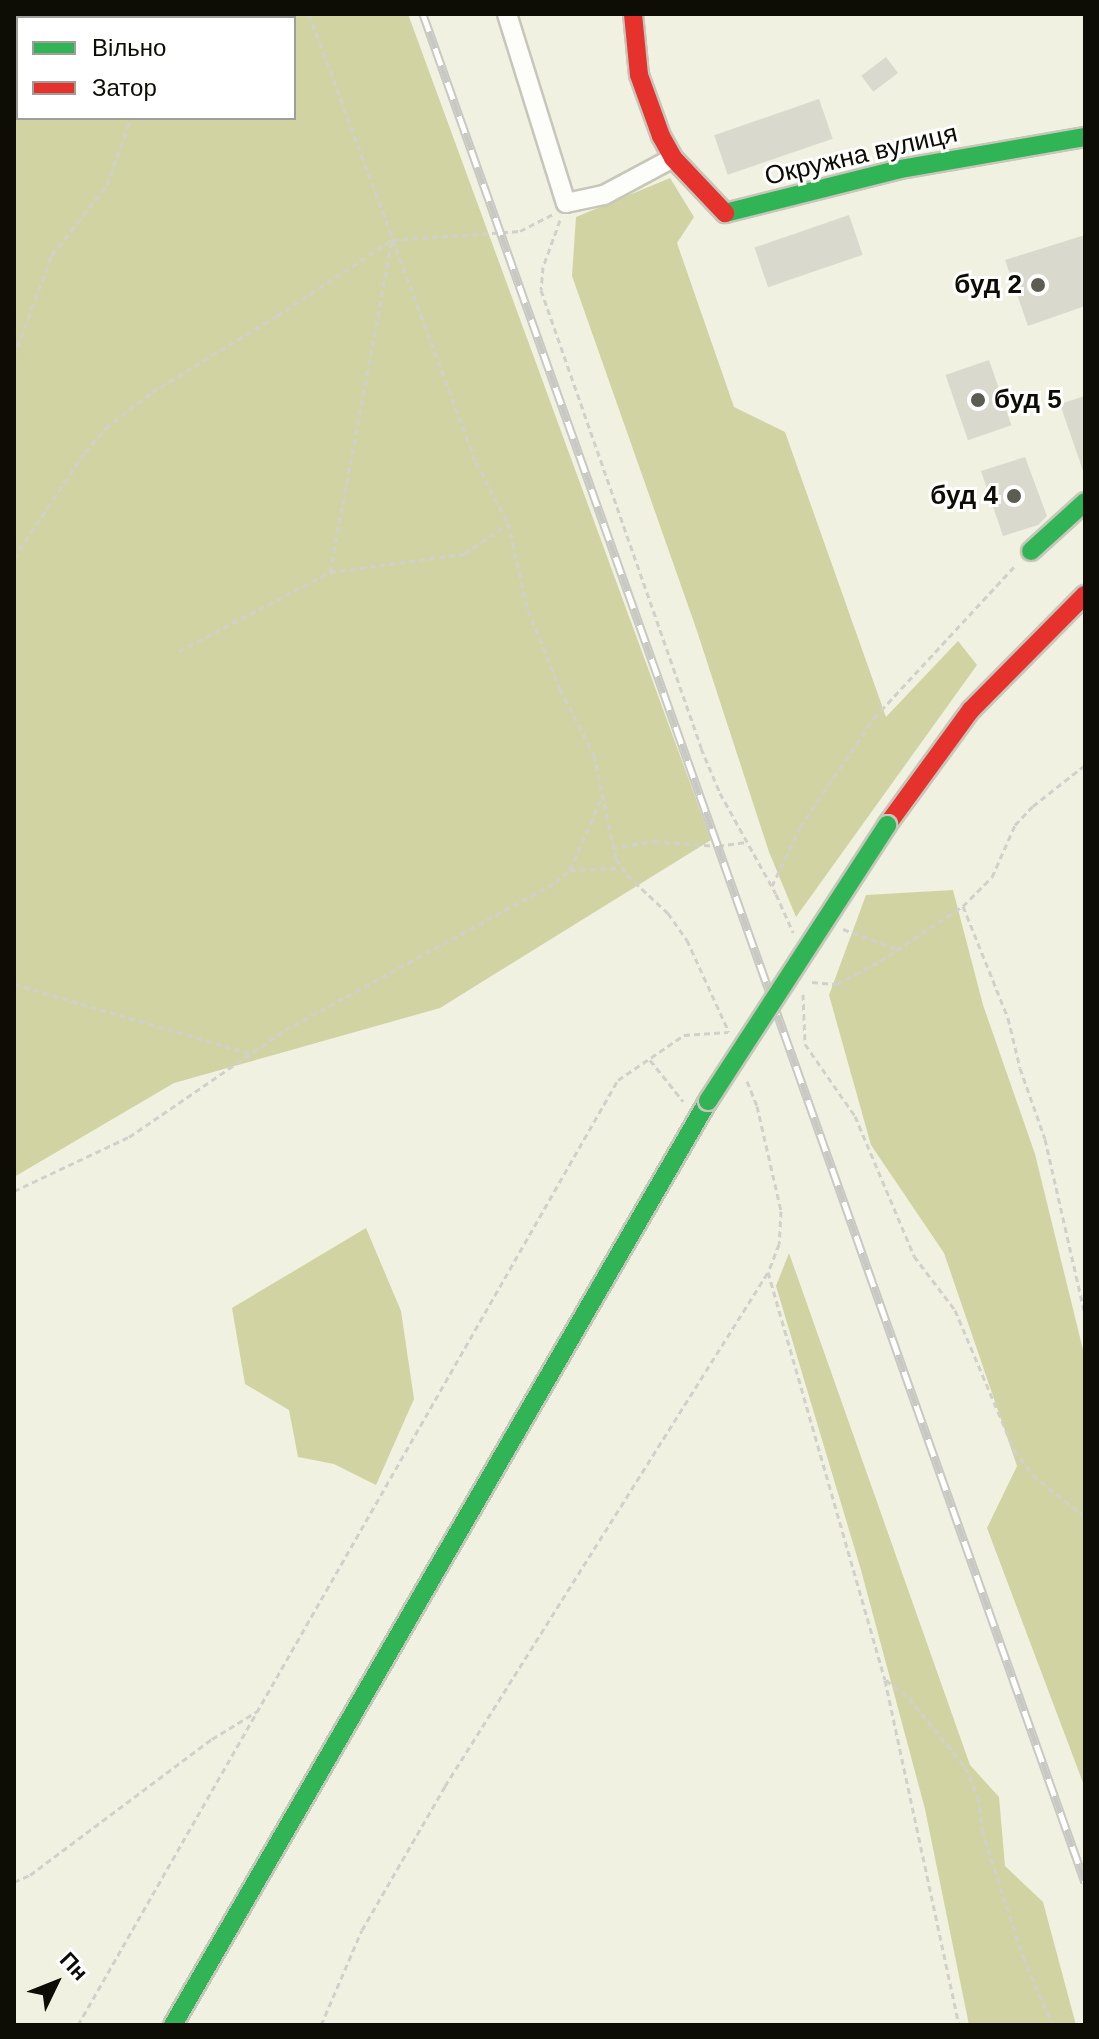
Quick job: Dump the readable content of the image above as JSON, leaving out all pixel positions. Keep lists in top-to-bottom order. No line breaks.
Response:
{"streets":{"main road":["Окружна вулиця"]},"places":["буд 2","буд 5","буд 4"],"legend":["Вільно","Затор"],"north":"top right"}
